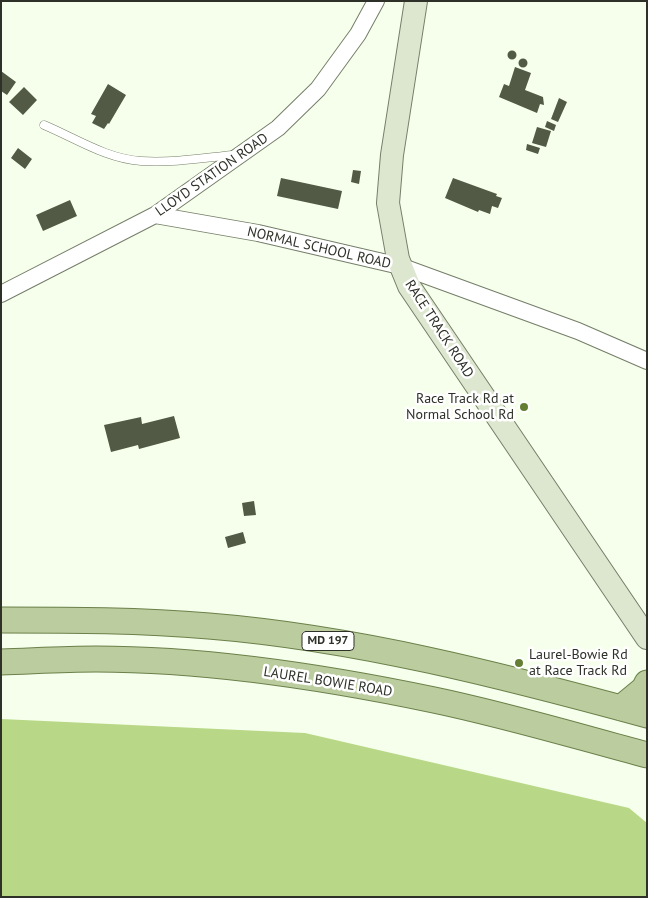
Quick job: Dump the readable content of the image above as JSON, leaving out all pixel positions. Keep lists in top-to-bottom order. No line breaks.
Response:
{"streets":{"main road":["RACE TRACK ROAD","MD 197","LAUREL BOWIE ROAD"],"street":["LLOYD STATION ROAD","NORMAL SCHOOL ROAD"]},"crossings":[["LLOYD STATION ROAD","NORMAL SCHOOL ROAD"],["NORMAL SCHOOL ROAD","RACE TRACK ROAD"]],"places":["Race Track Rd at Normal School Rd","Laurel-Bowie Rd at Race Track Rd"]}
